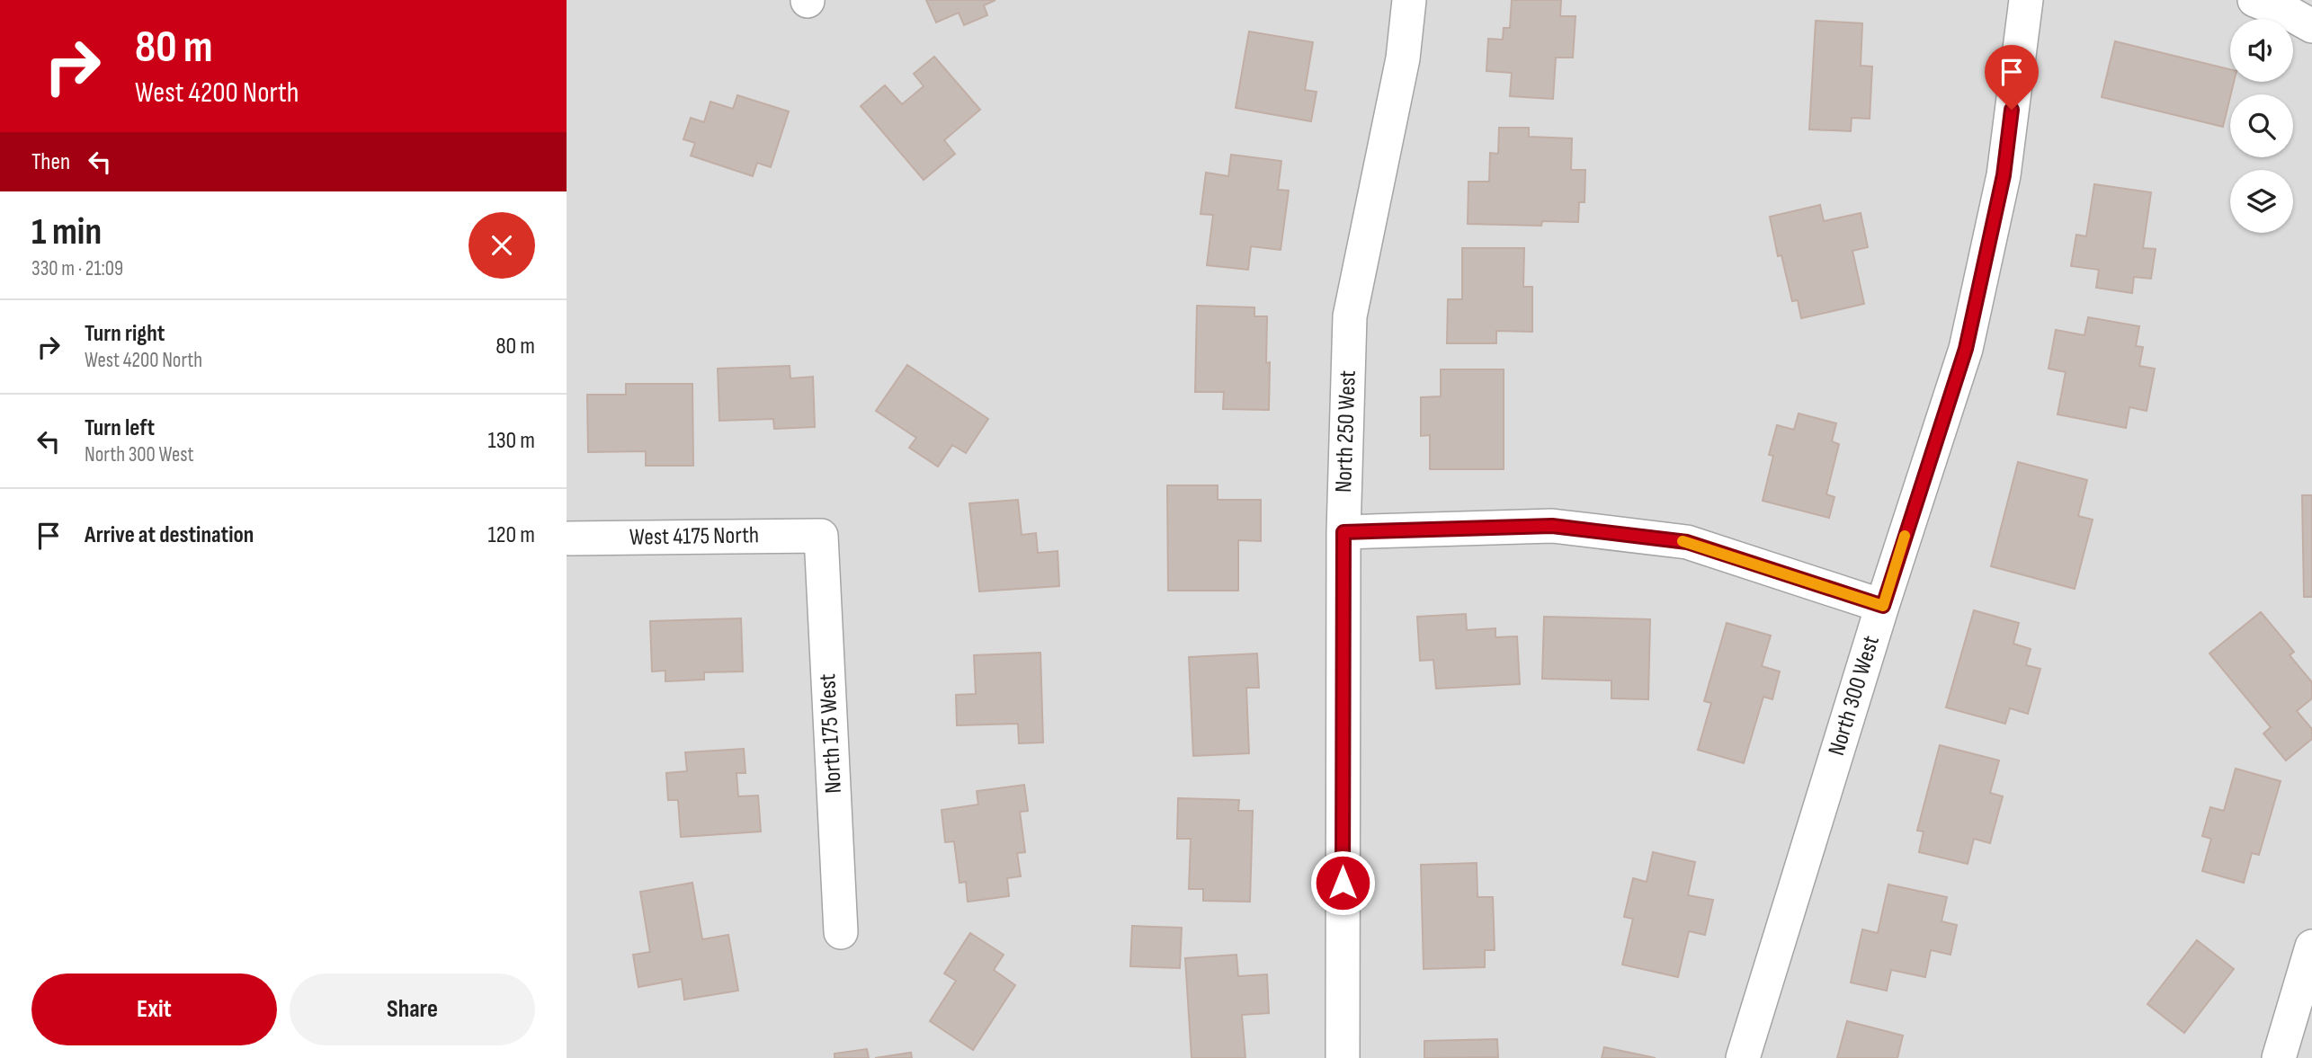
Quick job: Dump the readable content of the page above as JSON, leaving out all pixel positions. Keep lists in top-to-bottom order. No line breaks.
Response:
{"streets":{"street":["North 250 West","West 4175 North","North 300 West","North 175 West"]},"crossings":[["West 4175 North","North 175 West"]],"page":{"turn":["80 m","West 4200 North"],"then":"Then","heading":["1 min","330 m · 21:09"],"list":[{"name":"Turn right","note":"West 4200 North","value":"80 m"},{"name":"Turn left","note":"North 300 West","value":"130 m"},{"name":"Arrive at destination","value":"120 m"}],"buttons":["Exit","Share"]}}
